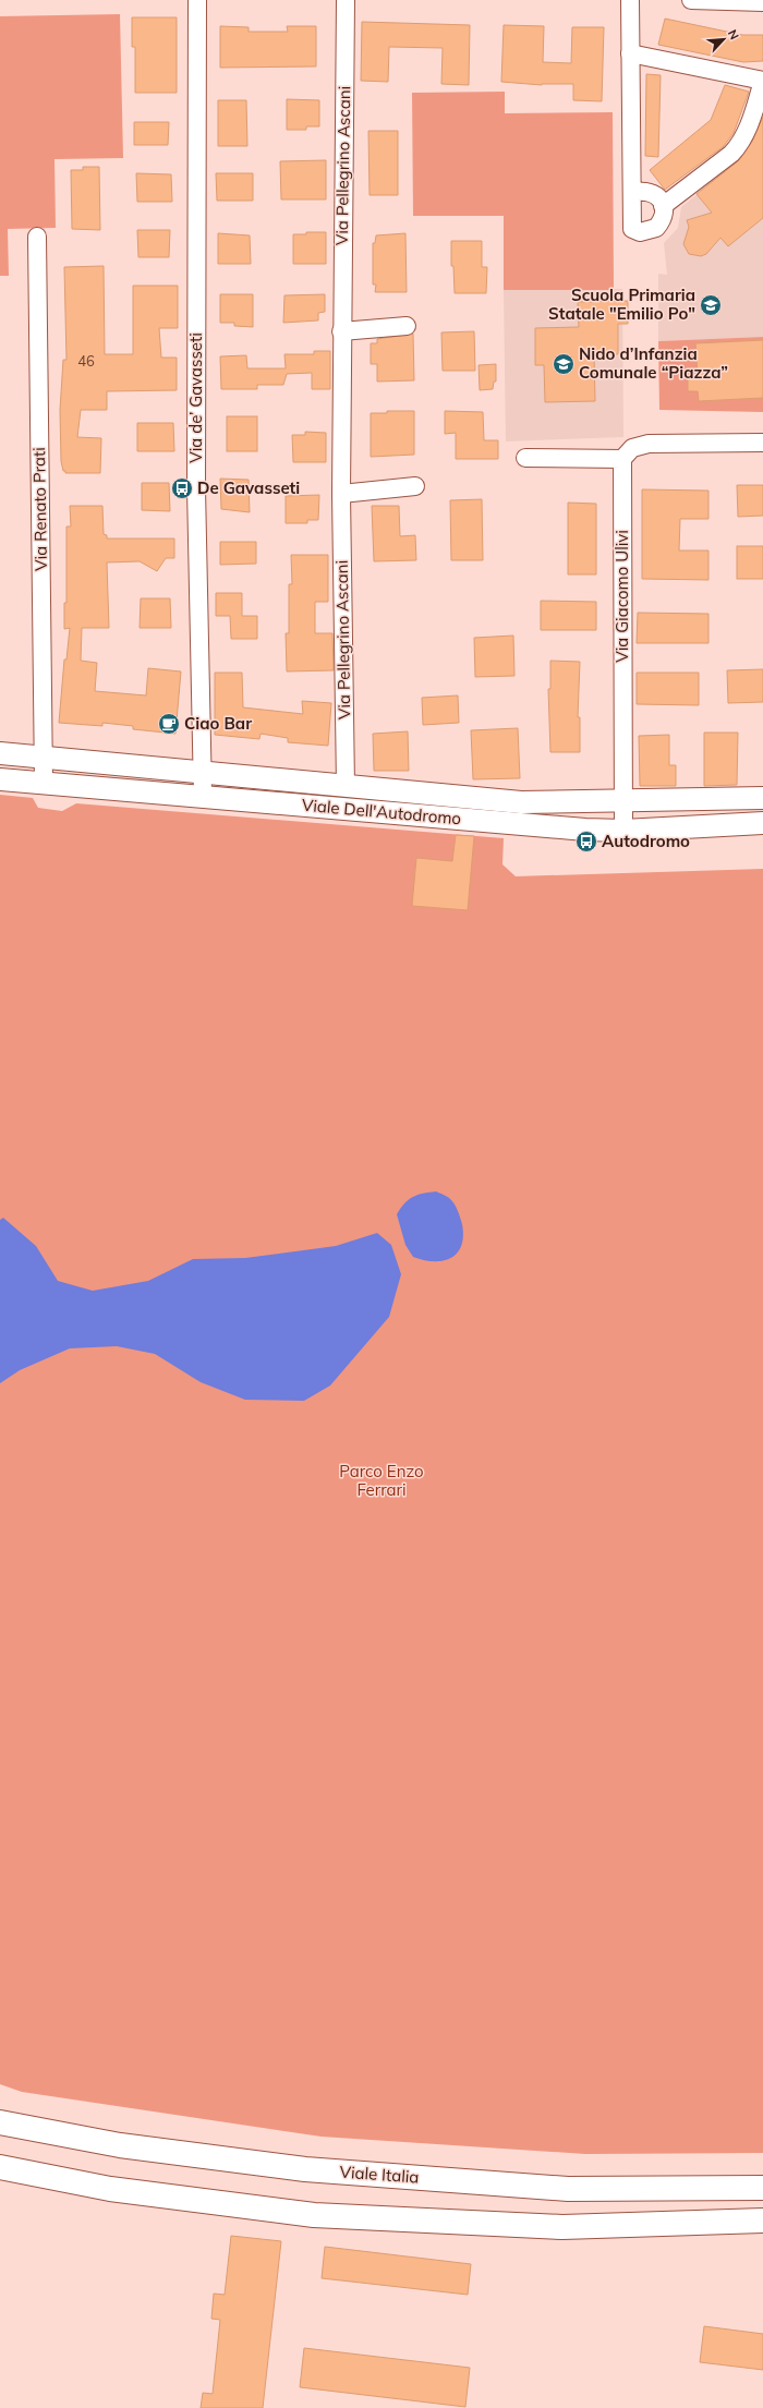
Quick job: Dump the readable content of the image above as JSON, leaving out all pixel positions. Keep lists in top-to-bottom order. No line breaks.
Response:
{"streets":{"main road":["Viale Italia"],"street":["Via Pellegrino Ascani","Via de’ Gavasseti","Via Renato Prati","Via Giacomo Ulivi","Viale Dell'Autodromo"]},"crossings":[["Via Pellegrino Ascani","Viale Dell'Autodromo"],["Via de’ Gavasseti","Viale Dell'Autodromo"],["Via Renato Prati","Viale Dell'Autodromo"],["Via Giacomo Ulivi","Viale Dell'Autodromo"]],"parks":["Parco Enzo Ferrari"],"places":{"school or university":["Scuola Primaria Statale \"Emilio Po\"","Nido d’Infanzia Comunale “Piazza”"],"bus stop":["De Gavasseti","Autodromo"],"cafe":["Ciao Bar"]},"house_numbers":["46"],"north":"top right"}
